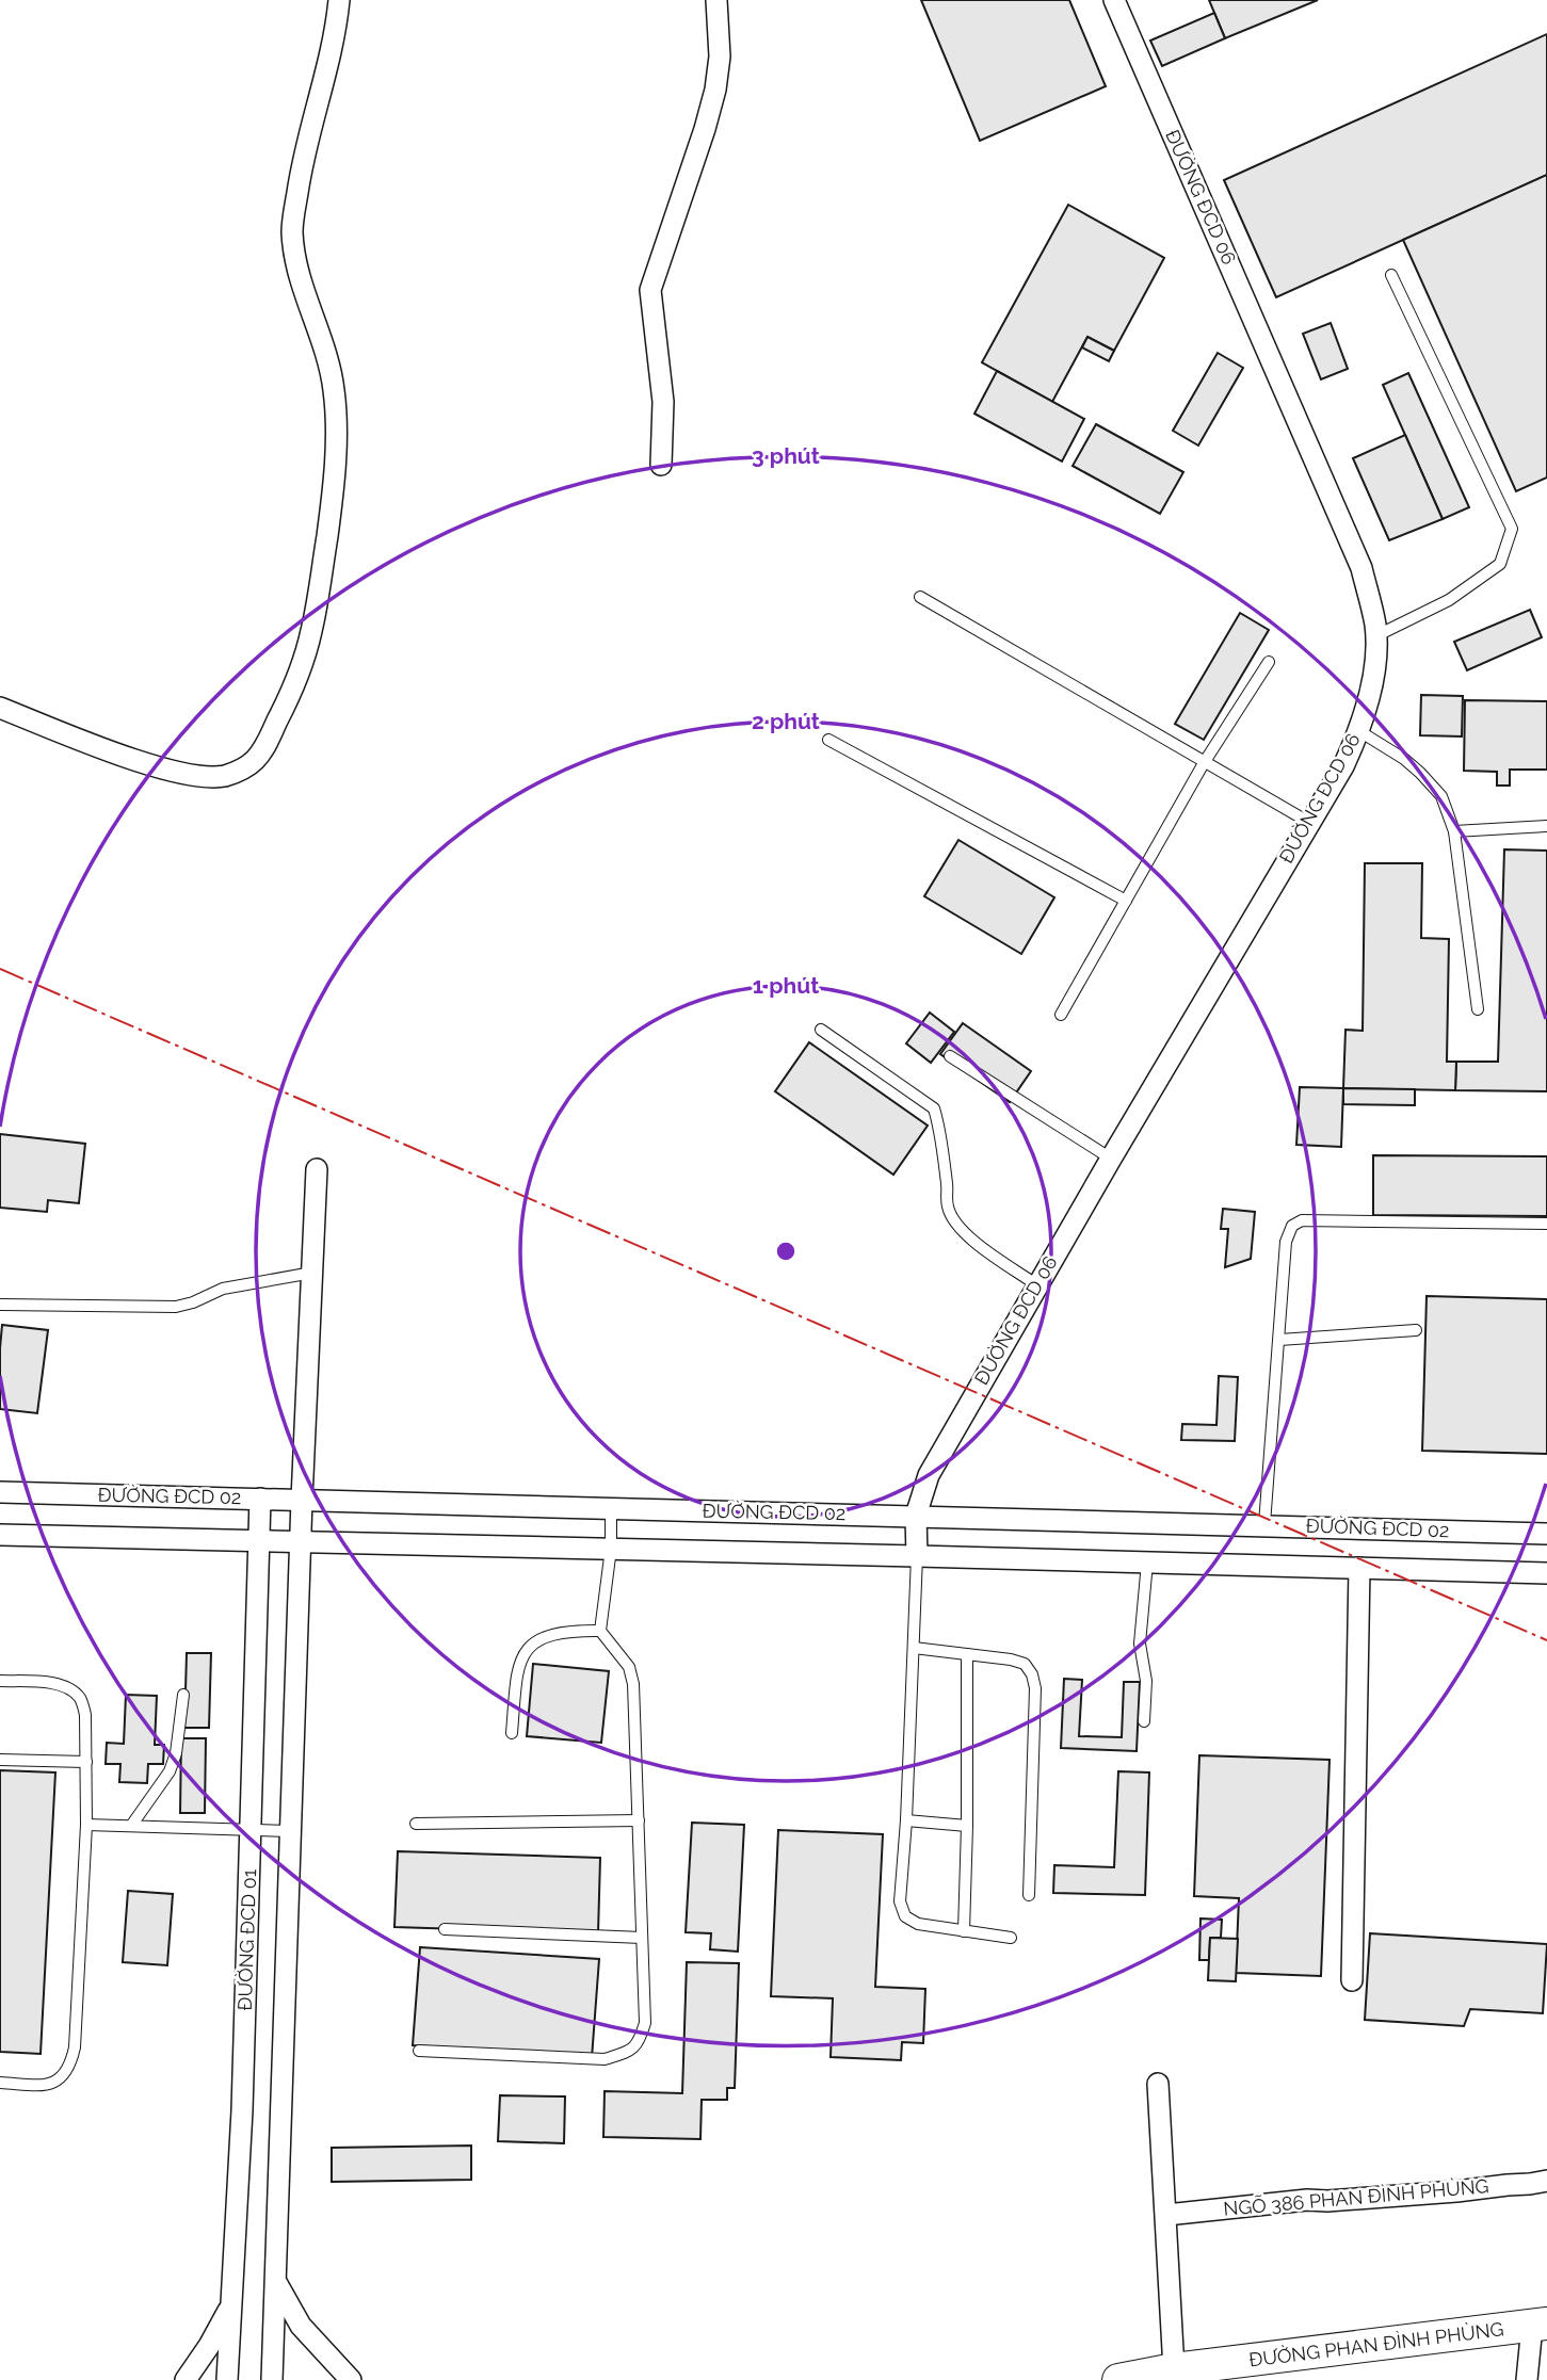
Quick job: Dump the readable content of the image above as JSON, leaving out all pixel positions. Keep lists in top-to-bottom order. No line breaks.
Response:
{"streets":{"main road":["ĐƯỜNG PHAN ĐÌNH PHÙNG"],"street":["ĐƯỜNG ĐCD 06","ĐƯỜNG ĐCD 02","ĐƯỜNG ĐCD 01","NGÕ 386 PHAN ĐÌNH PHÙNG"]},"crossings":[["ĐƯỜNG ĐCD 06","ĐƯỜNG ĐCD 02"],["ĐƯỜNG ĐCD 02","ĐƯỜNG ĐCD 01"]],"rings":["3 phút","2 phút","1 phút"]}
